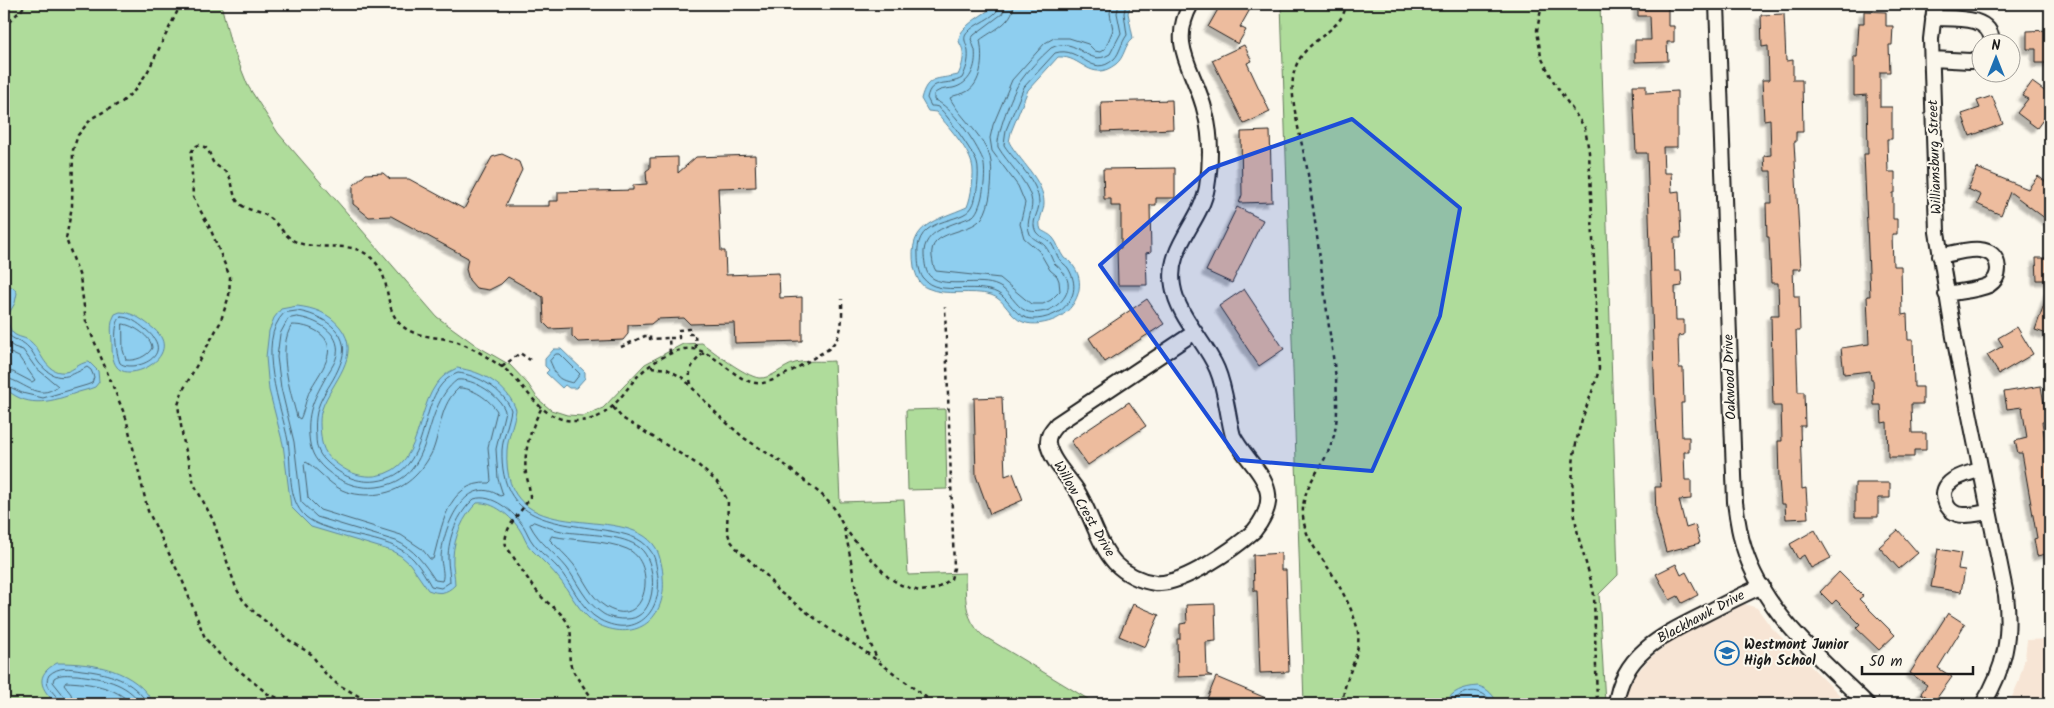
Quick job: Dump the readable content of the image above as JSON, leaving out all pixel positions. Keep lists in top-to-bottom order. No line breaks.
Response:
{"streets":{"street":["Williamsburg Street","Oakwood Drive","Willow Crest Drive","Blackhawk Drive"]},"crossings":[["Oakwood Drive","Blackhawk Drive"]],"places":{"school or university":["Westmont Junior High School"]},"scale_bar":"50 m","north":"top"}
